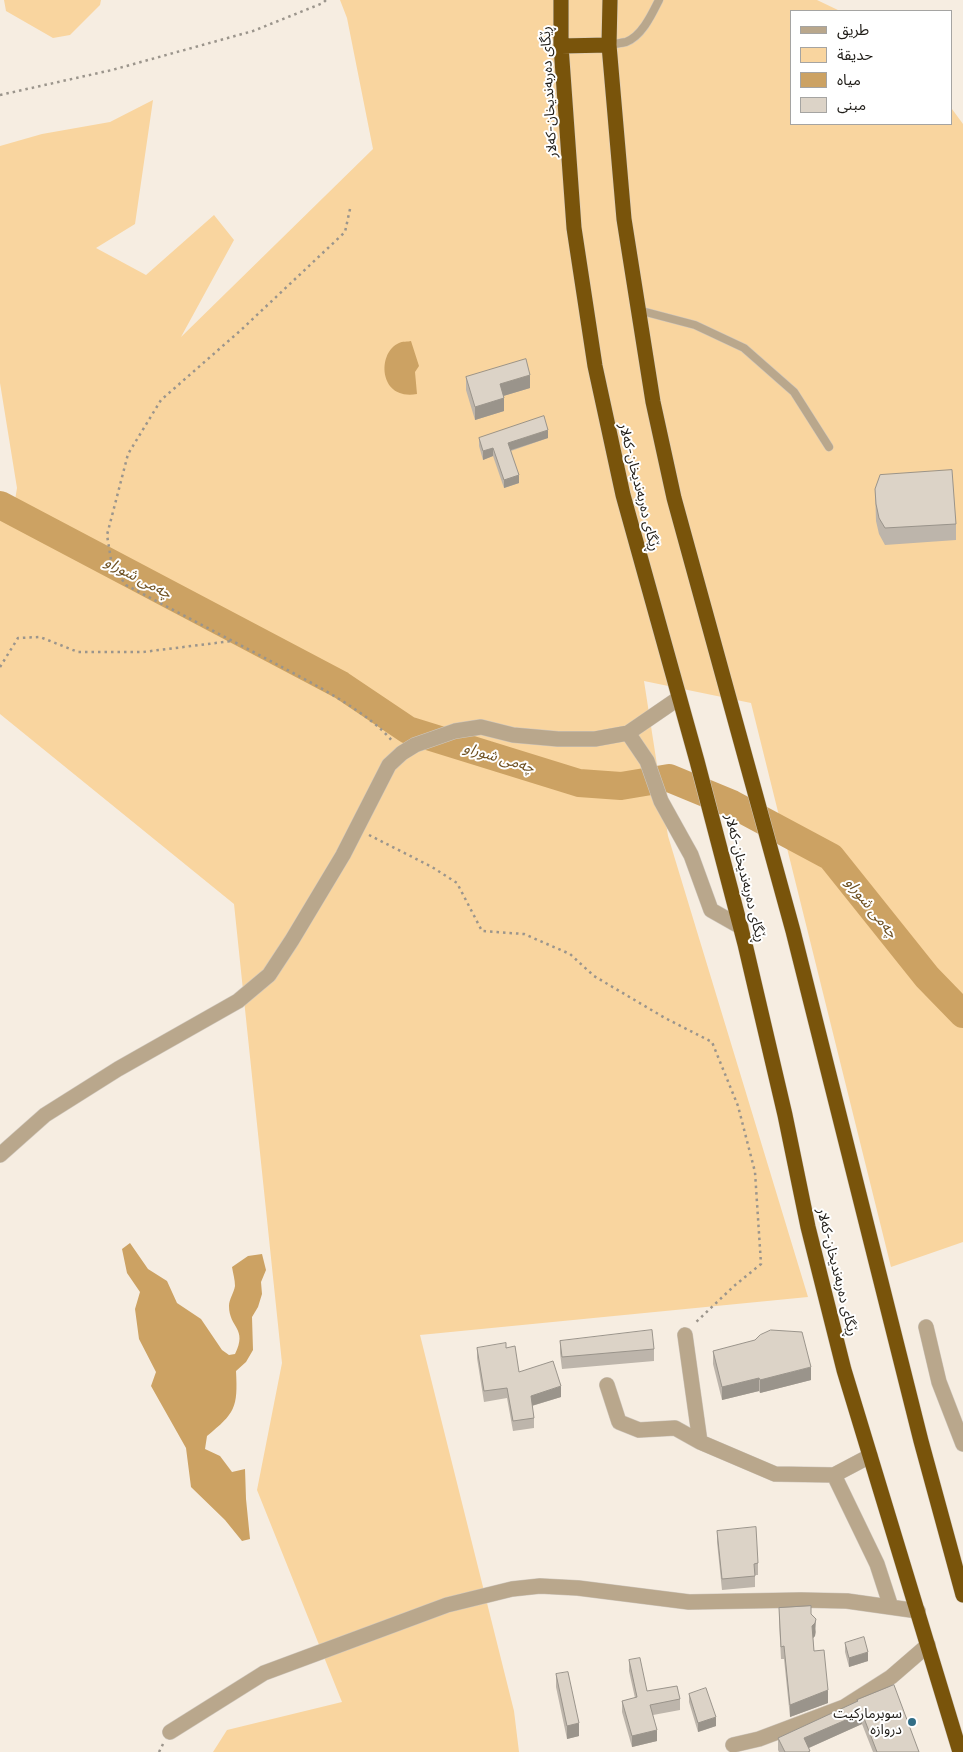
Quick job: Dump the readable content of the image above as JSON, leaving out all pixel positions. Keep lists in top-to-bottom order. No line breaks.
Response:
{"streets":{"highway":["ڕێگای دەربەندیخان-کەلار"]},"water":["چەمی شوراو"],"places":["سوبرماركيت دروازه"],"legend":["طريق","حديقة","مياه","مبنى"]}
